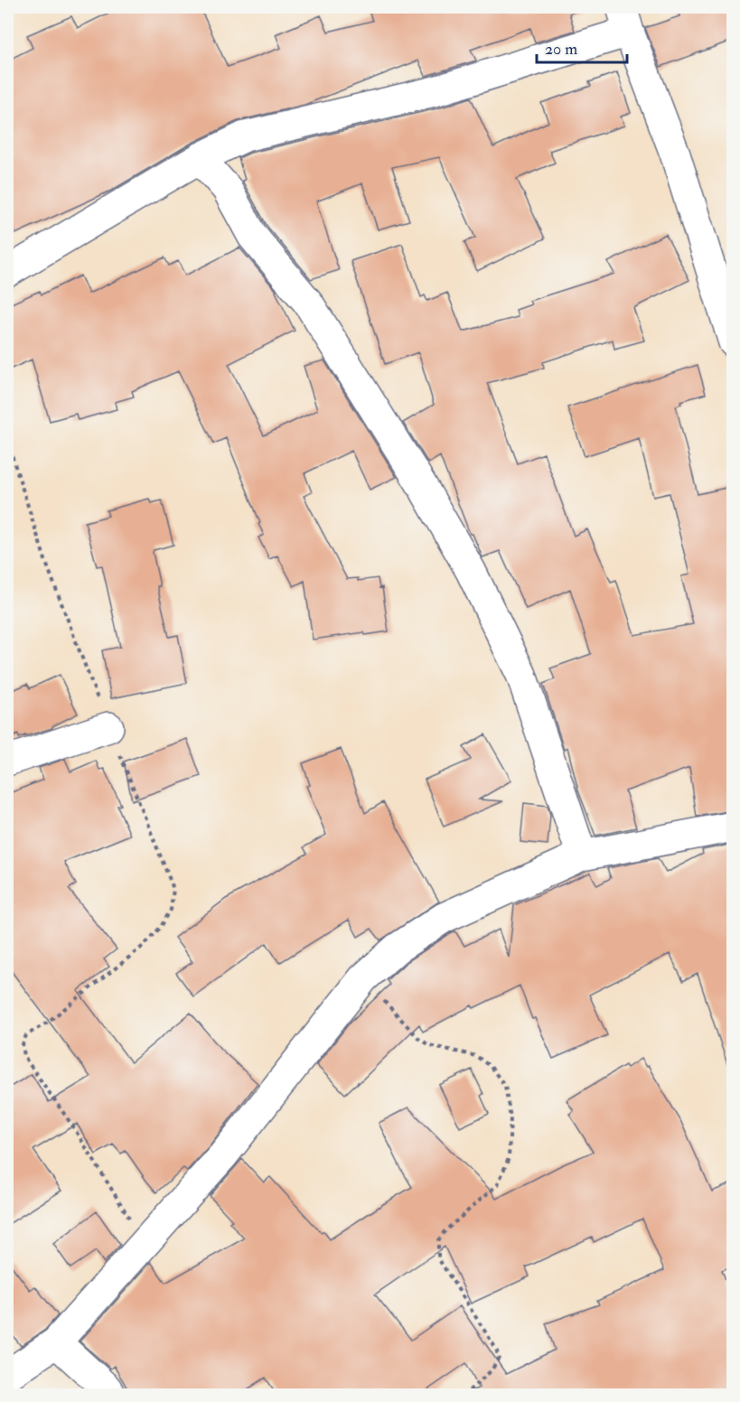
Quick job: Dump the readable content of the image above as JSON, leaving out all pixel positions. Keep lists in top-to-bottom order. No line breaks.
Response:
{"scale_bar":"20 m"}
